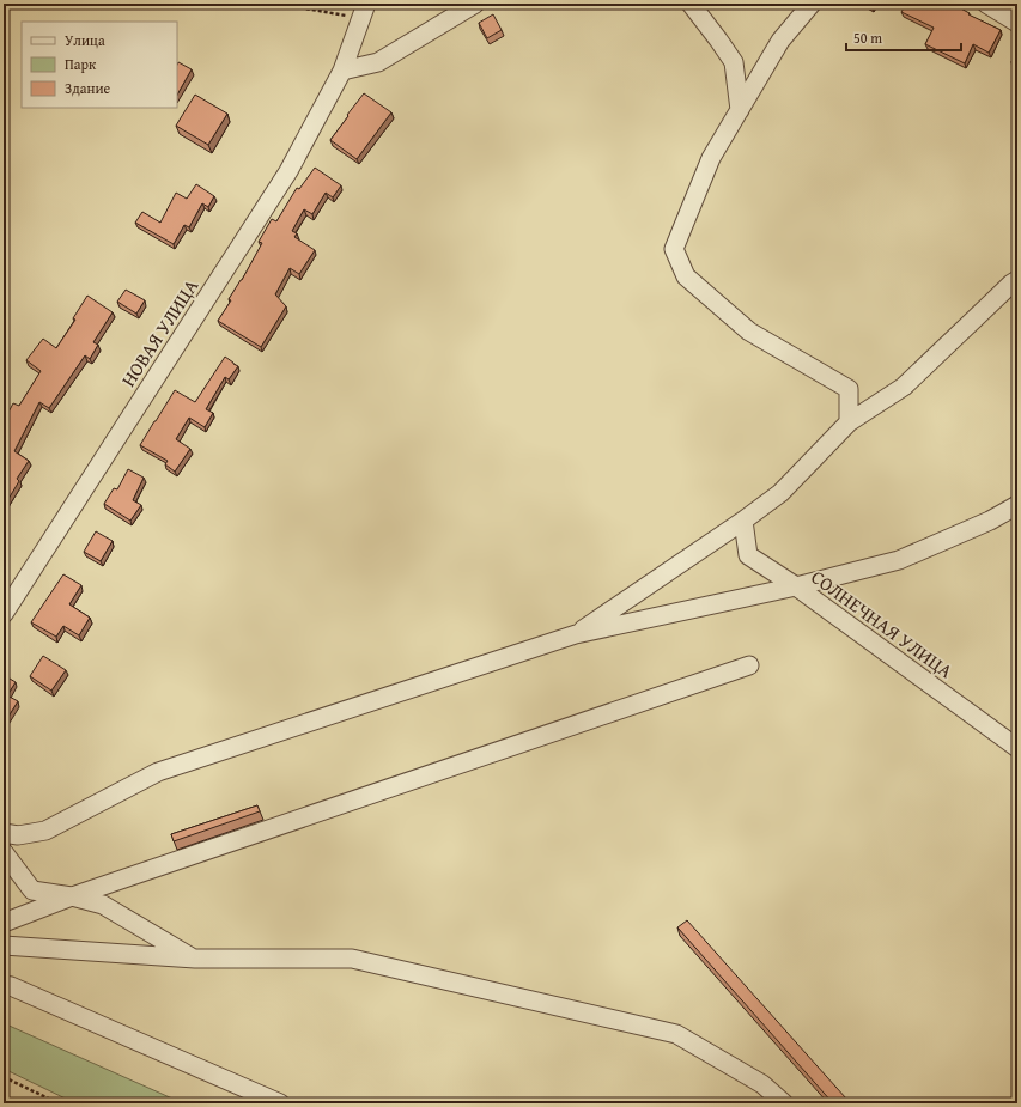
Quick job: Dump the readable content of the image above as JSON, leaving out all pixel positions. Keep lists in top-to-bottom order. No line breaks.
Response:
{"streets":{"street":["НОВАЯ УЛИЦА","СОЛНЕЧНАЯ УЛИЦА"]},"legend":["Улица","Парк","Здание"],"scale_bar":"50 m"}
